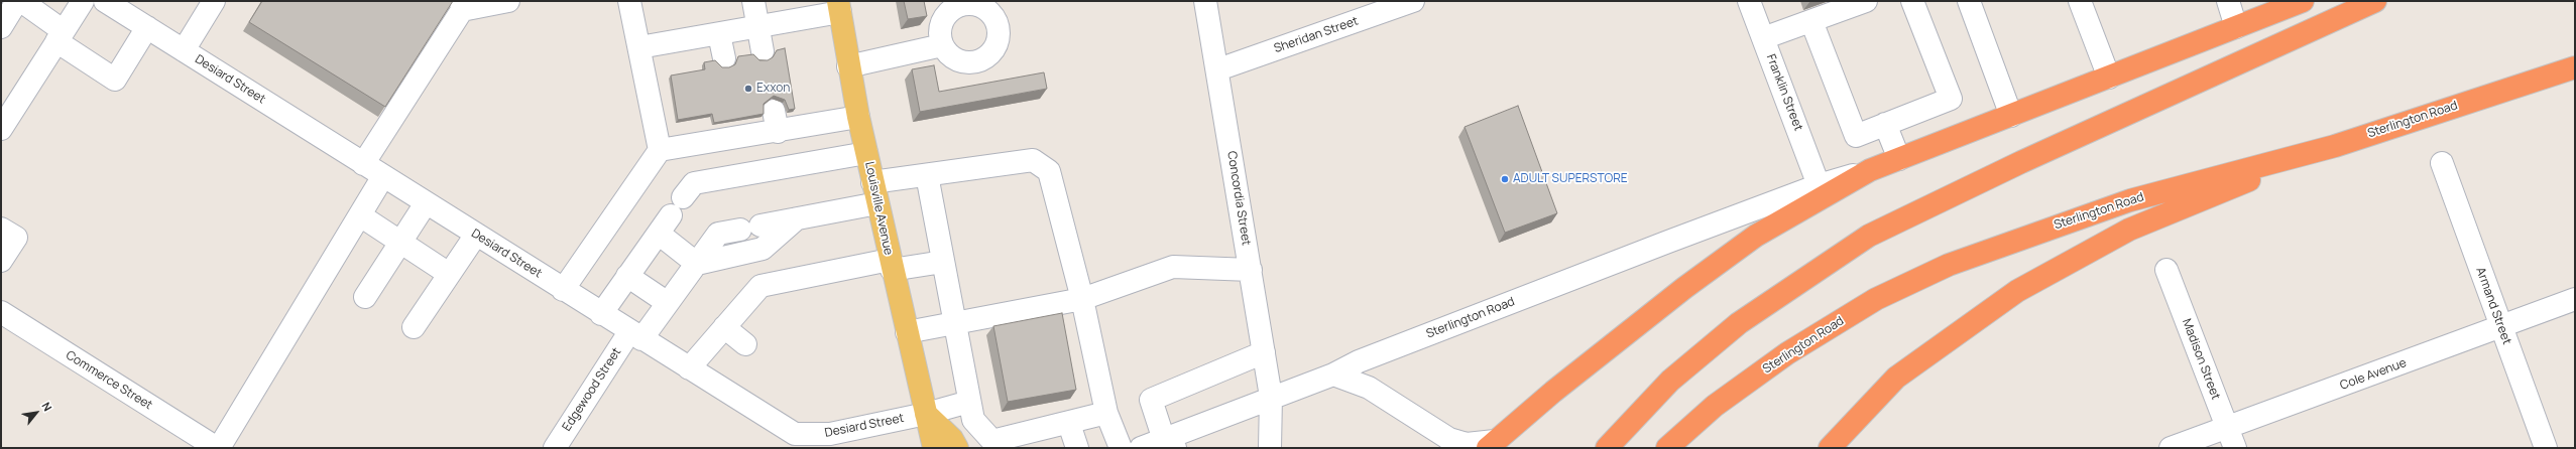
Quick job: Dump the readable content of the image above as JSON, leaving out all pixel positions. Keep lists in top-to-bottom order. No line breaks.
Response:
{"streets":{"highway":["Sterlington Road"],"main road":["Louisville Avenue"],"street":["Sheridan Street","Desiard Street","Franklin Street","Concordia Street","Armand Street","Madison Street","Cole Avenue","Commerce Street","Edgewood Street"]},"crossings":[["Sheridan Street","Concordia Street"],["Desiard Street","Louisville Avenue"],["Desiard Street","Edgewood Street"],["Franklin Street","Sterlington Road"],["Sterlington Road","Concordia Street"],["Louisville Avenue","Edgewood Street"],["Armand Street","Cole Avenue"],["Madison Street","Cole Avenue"]],"places":["Exxon","ADULT SUPERSTORE"],"north":"top right"}
